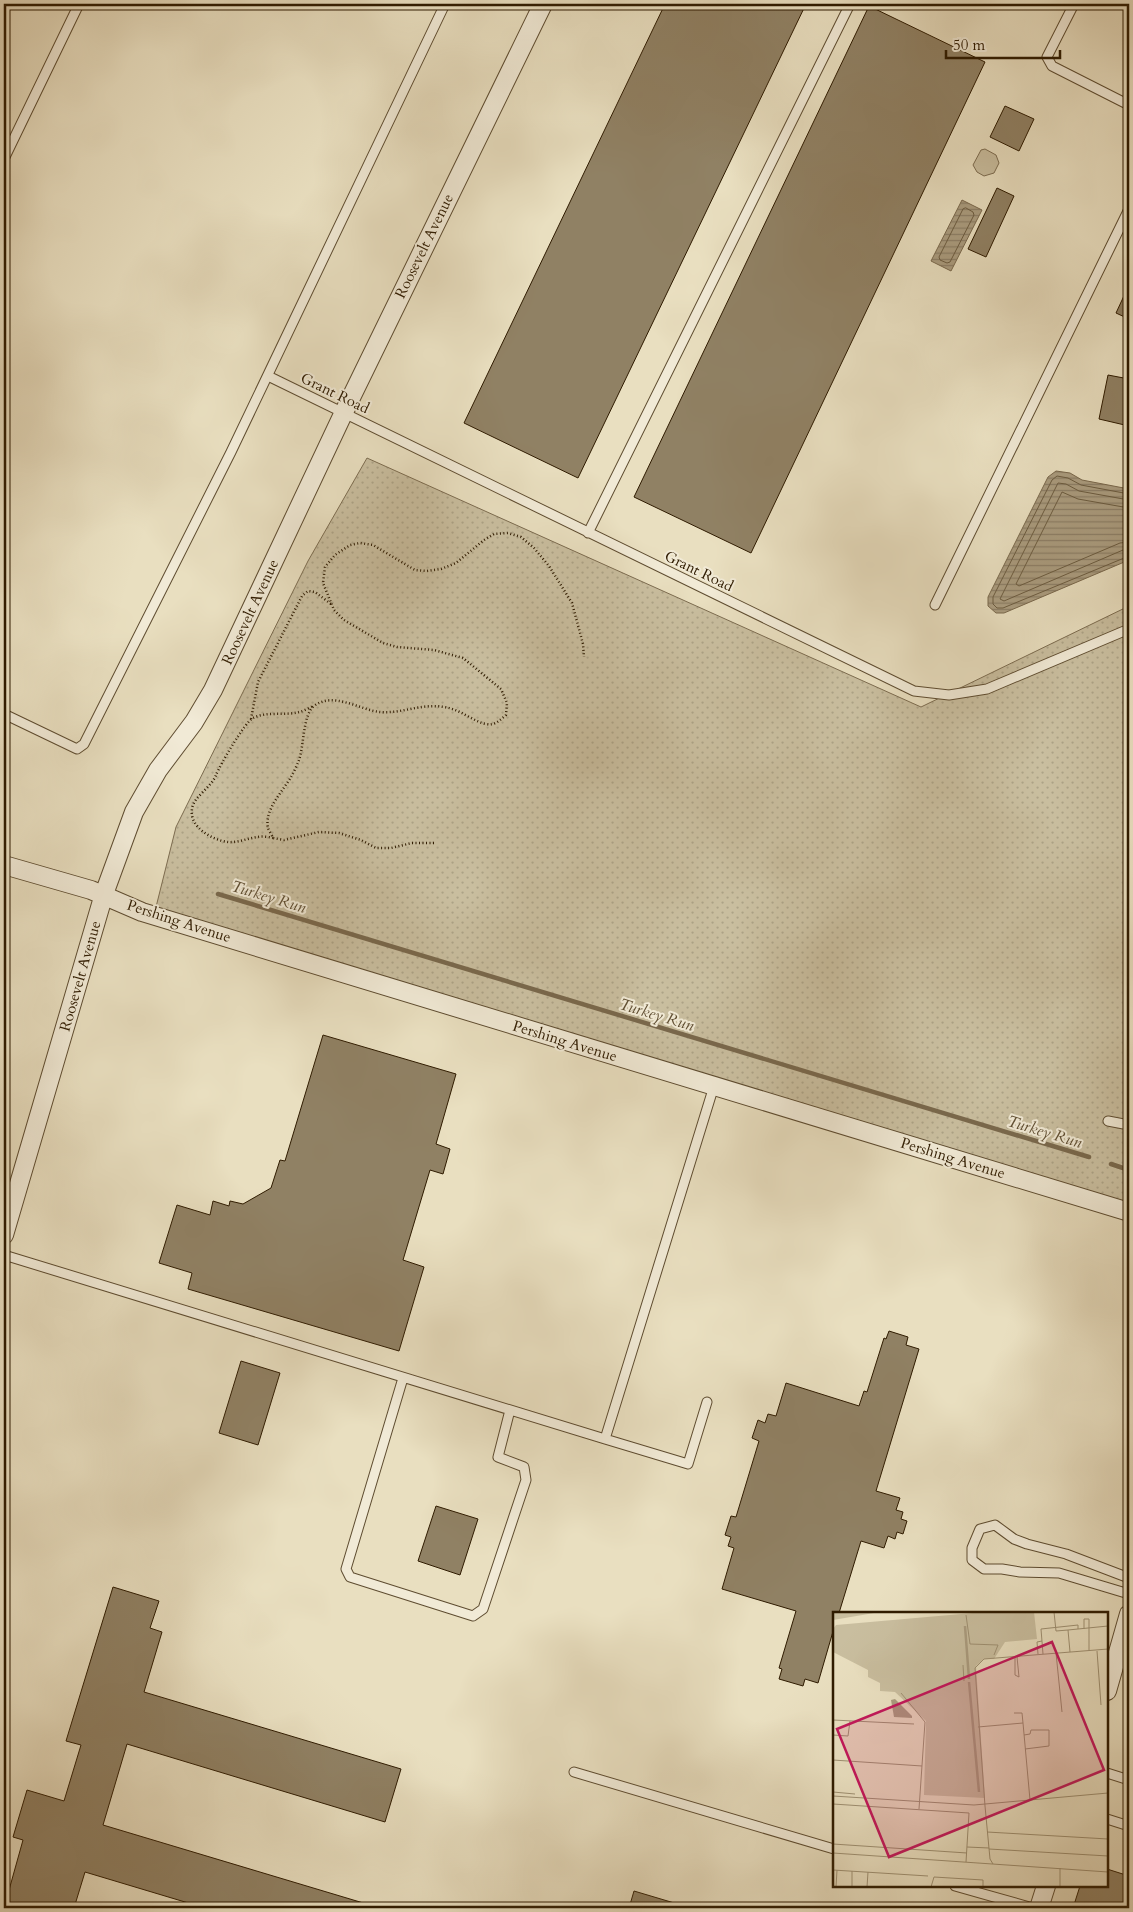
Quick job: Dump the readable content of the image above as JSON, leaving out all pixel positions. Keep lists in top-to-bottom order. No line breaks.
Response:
{"streets":{"street":["Roosevelt Avenue","Pershing Avenue"],"lane":["Grant Road"]},"crossings":[["Roosevelt Avenue","Grant Road"],["Roosevelt Avenue","Pershing Avenue"]],"water":["Turkey Run"],"scale_bar":"50 m"}
